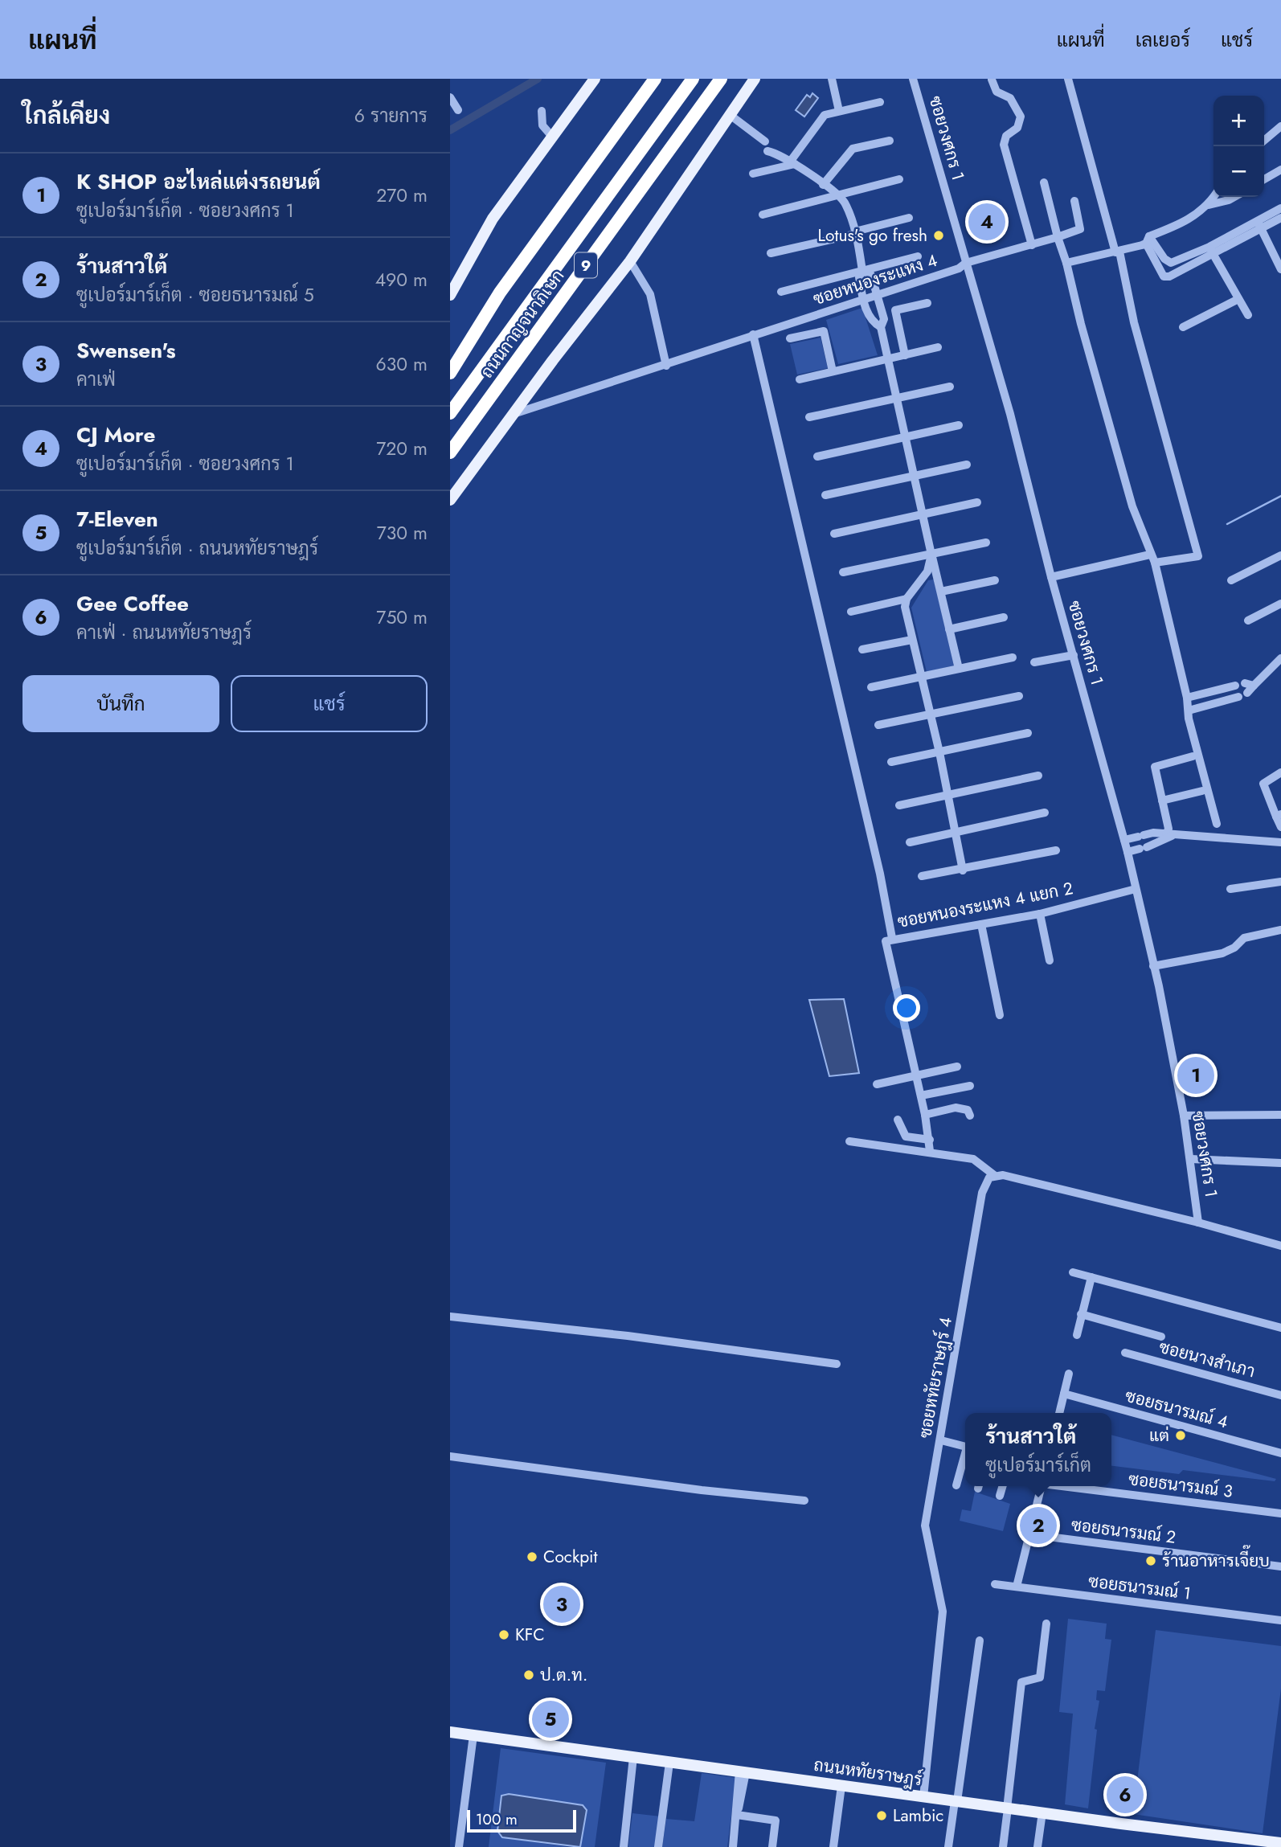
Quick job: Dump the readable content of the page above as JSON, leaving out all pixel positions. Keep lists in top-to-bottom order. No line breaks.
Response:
{"streets":{"highway":["9","ถนนกาญจนาภิเษก"],"main road":["ถนนหทัยราษฎร์"],"street":["ซอยวงศกร 1","ซอยหนองระแหง 4","ซอยหนองระแหง 4 แยก 2","ซอยนางสำเภา","ซอยหทัยราษฎร์ 4","ซอยธนารมณ์ 4","ซอยธนารมณ์ 3","ซอยธนารมณ์ 2","ซอยธนารมณ์ 1"]},"crossings":[["ซอยวงศกร 1","ซอยหนองระแหง 4"],["ซอยวงศกร 1","ซอยหนองระแหง 4 แยก 2"],["ซอยหทัยราษฎร์ 4","ถนนหทัยราษฎร์"]],"places":["Lotus's go fresh","แต่","Cockpit","ร้านอาหารเจี๊ยบ","KFC","ป.ต.ท.","Lambic"],"scale_bar":"100 m","page":{"header":"แผนที่","nav":["แผนที่","เลเยอร์","แชร์"],"heading":["ใกล้เคียง","6 รายการ"],"map_buttons":["+","−"],"list":[{"mark":"1","name":"K SHOP อะไหล่แต่งรถยนต์","note":"ซูเปอร์มาร์เก็ต · ซอยวงศกร 1","value":"270 m"},{"mark":"2","name":"ร้านสาวใต้","note":"ซูเปอร์มาร์เก็ต · ซอยธนารมณ์ 5","value":"490 m"},{"mark":"3","name":"Swensen's","note":"คาเฟ่","value":"630 m"},{"mark":"4","name":"CJ More","note":"ซูเปอร์มาร์เก็ต · ซอยวงศกร 1","value":"720 m"},{"mark":"5","name":"7-Eleven","note":"ซูเปอร์มาร์เก็ต · ถนนหทัยราษฎร์","value":"730 m"},{"mark":"6","name":"Gee Coffee","note":"คาเฟ่ · ถนนหทัยราษฎร์","value":"750 m"}],"pins":["4","1","2","3","5","6"],"buttons":["บันทึก","แชร์"],"popup":["ร้านสาวใต้","ซูเปอร์มาร์เก็ต"],"scale":"100 m"}}
